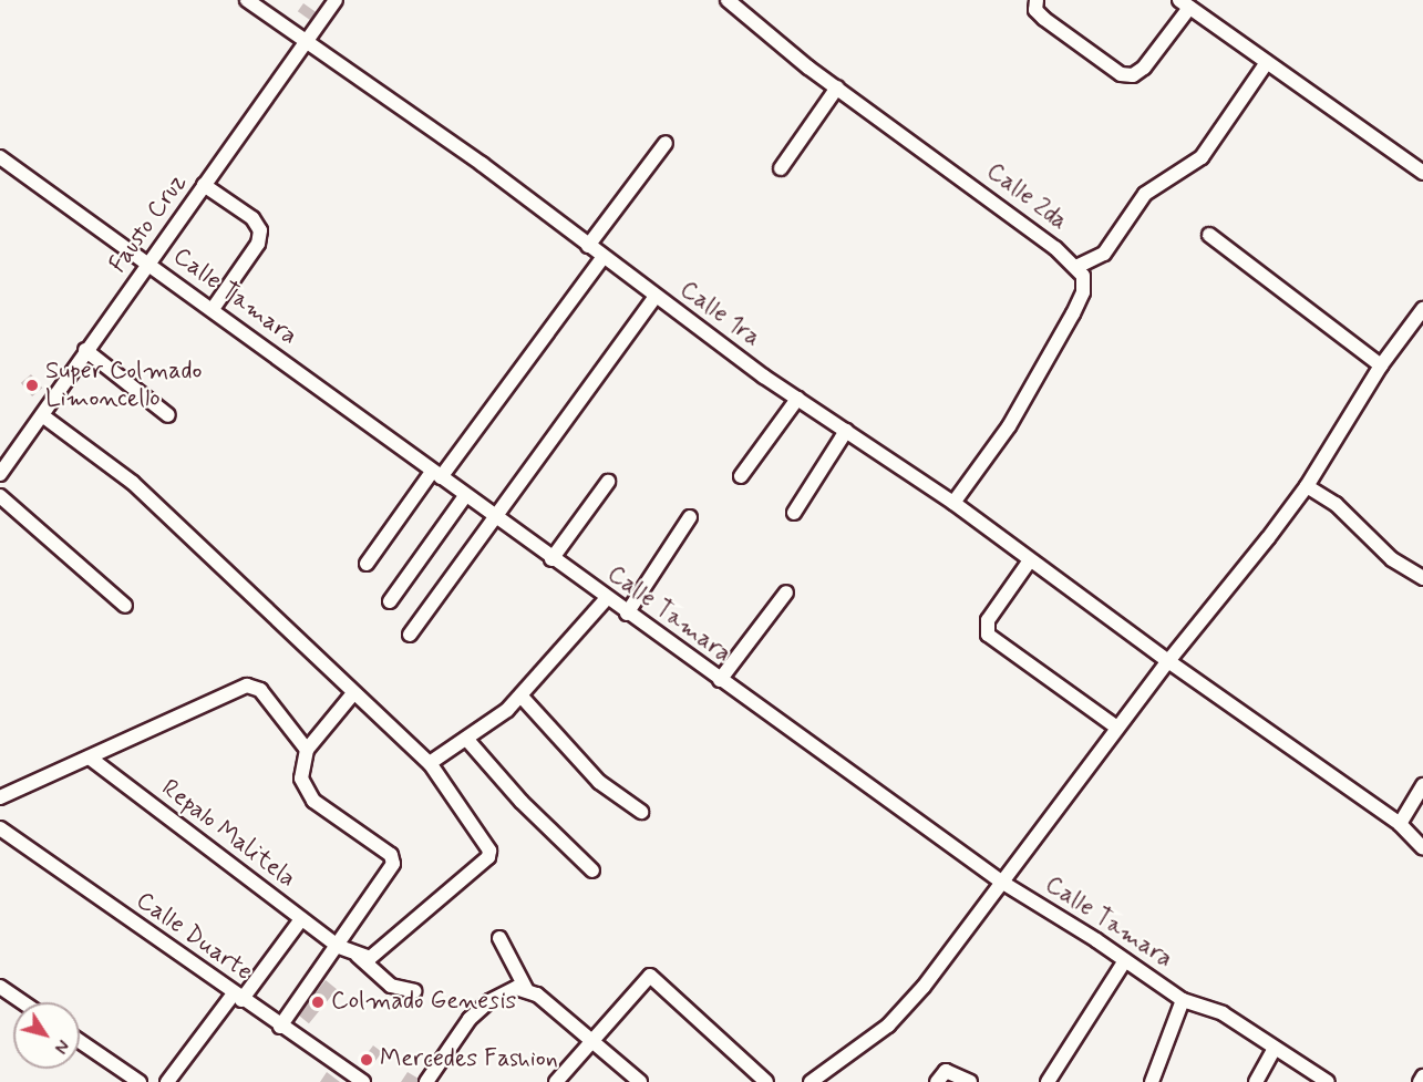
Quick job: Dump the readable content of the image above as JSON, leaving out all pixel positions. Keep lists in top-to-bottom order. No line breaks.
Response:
{"streets":{"street":["Calle 2da","Fausto Cruz","Calle Tamara","Calle 1ra","Repalo Malitela","Calle Duarte"]},"crossings":[["Calle 2da","Calle 1ra"],["Fausto Cruz","Calle Tamara"],["Fausto Cruz","Calle 1ra"]],"places":["Super Colmado Limoncello","Colmado Genesis","Mercedes Fashion"],"north":"bottom right"}
